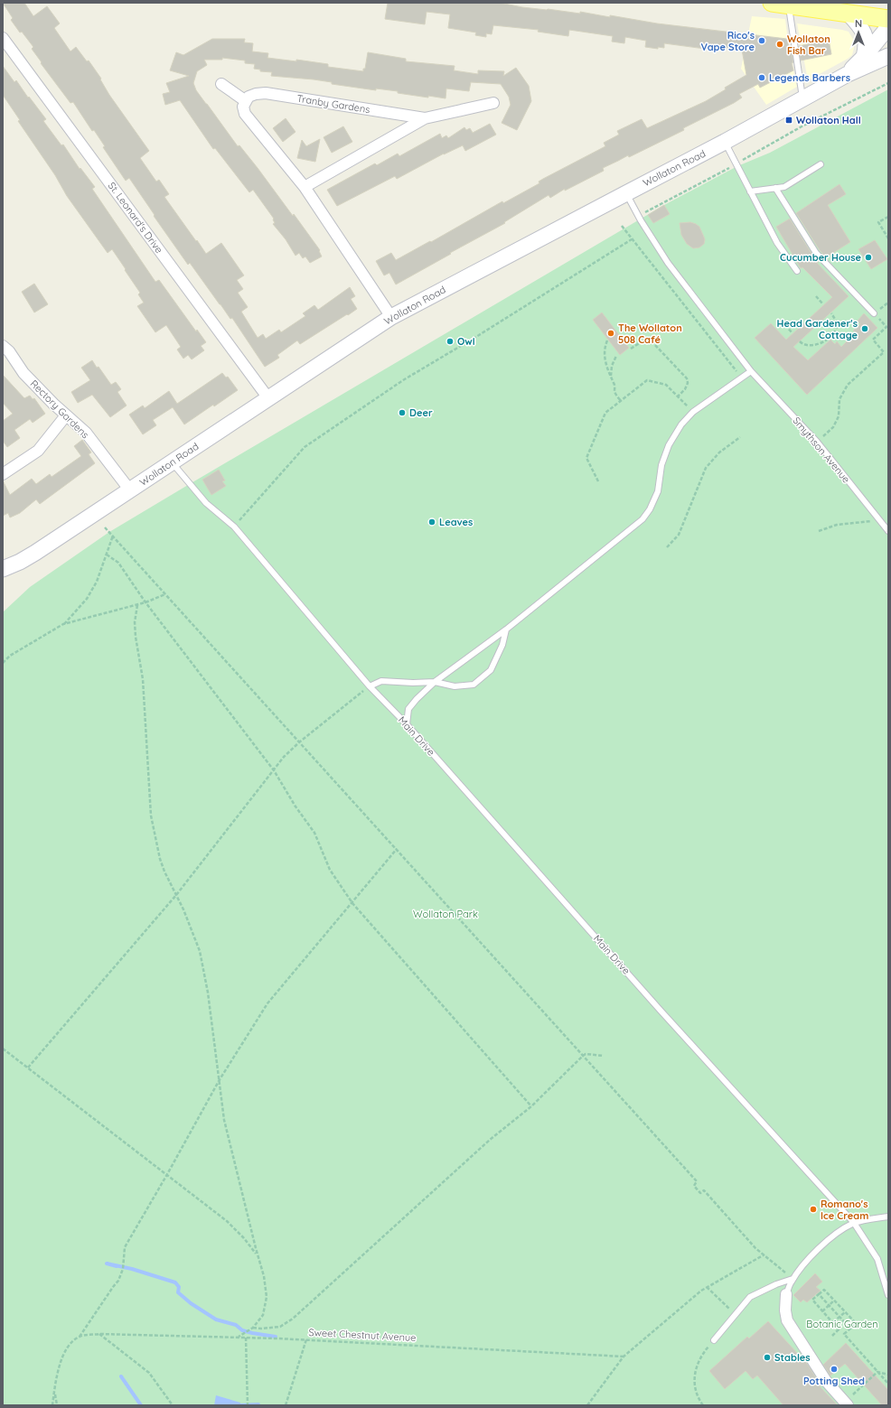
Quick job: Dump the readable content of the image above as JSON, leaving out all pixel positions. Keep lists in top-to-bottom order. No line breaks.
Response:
{"streets":{"street":["Tranby Gardens","Wollaton Road","St. Leonard's Drive","Rectory Gardens"],"lane":["Smythson Avenue","Main Drive"],"path":["Sweet Chestnut Avenue"]},"crossings":[["Wollaton Road","St. Leonard's Drive"],["Wollaton Road","Rectory Gardens"],["Wollaton Road","Smythson Avenue"],["Wollaton Road","Main Drive"]],"parks":["Wollaton Park","Botanic Garden"],"places":{"other":["Rico's Vape Store","Wollaton Fish Bar","Legends Barbers","Cucumber House","Head Gardener's Cottage","The Wollaton 508 Café","Owl","Deer","Leaves","Romano's Ice Cream","Stables","Potting Shed"],"transit":["Wollaton Hall"]},"north":"top"}
